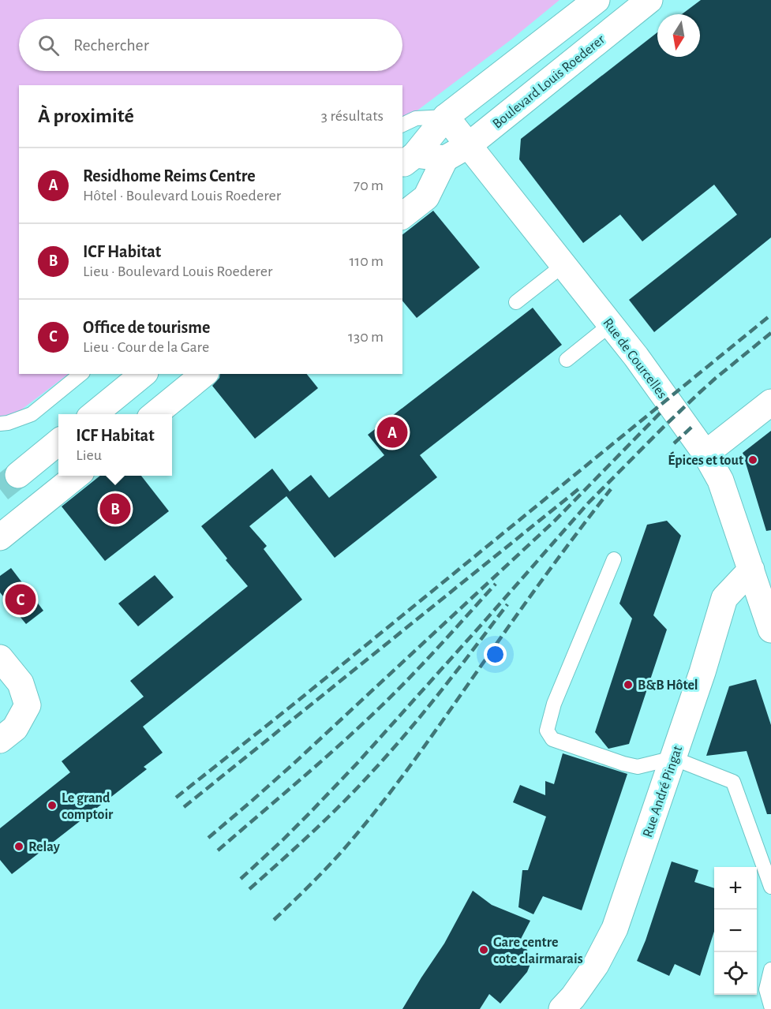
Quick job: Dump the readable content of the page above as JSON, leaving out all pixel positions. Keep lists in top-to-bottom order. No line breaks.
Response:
{"streets":{"street":["Boulevard Louis Roederer","Rue de Courcelles","Rue André Pingat"]},"crossings":[["Boulevard Louis Roederer","Rue de Courcelles"],["Rue de Courcelles","Rue André Pingat"]],"places":["Épices et tout","B&B Hôtel","Le grand comptoir","Relay","Gare centre cote clairmarais"],"north":"bottom","page":{"search":"Rechercher","heading":["À proximité","3 résultats"],"list":[{"mark":"A","name":"Residhome Reims Centre","note":"Hôtel · Boulevard Louis Roederer","value":"70 m"},{"mark":"B","name":"ICF Habitat","note":"Lieu · Boulevard Louis Roederer","value":"110 m"},{"mark":"C","name":"Office de tourisme","note":"Lieu · Cour de la Gare","value":"130 m"}],"popup":["ICF Habitat","Lieu"],"pins":["A","B","C"],"map_buttons":["+","−"]}}
